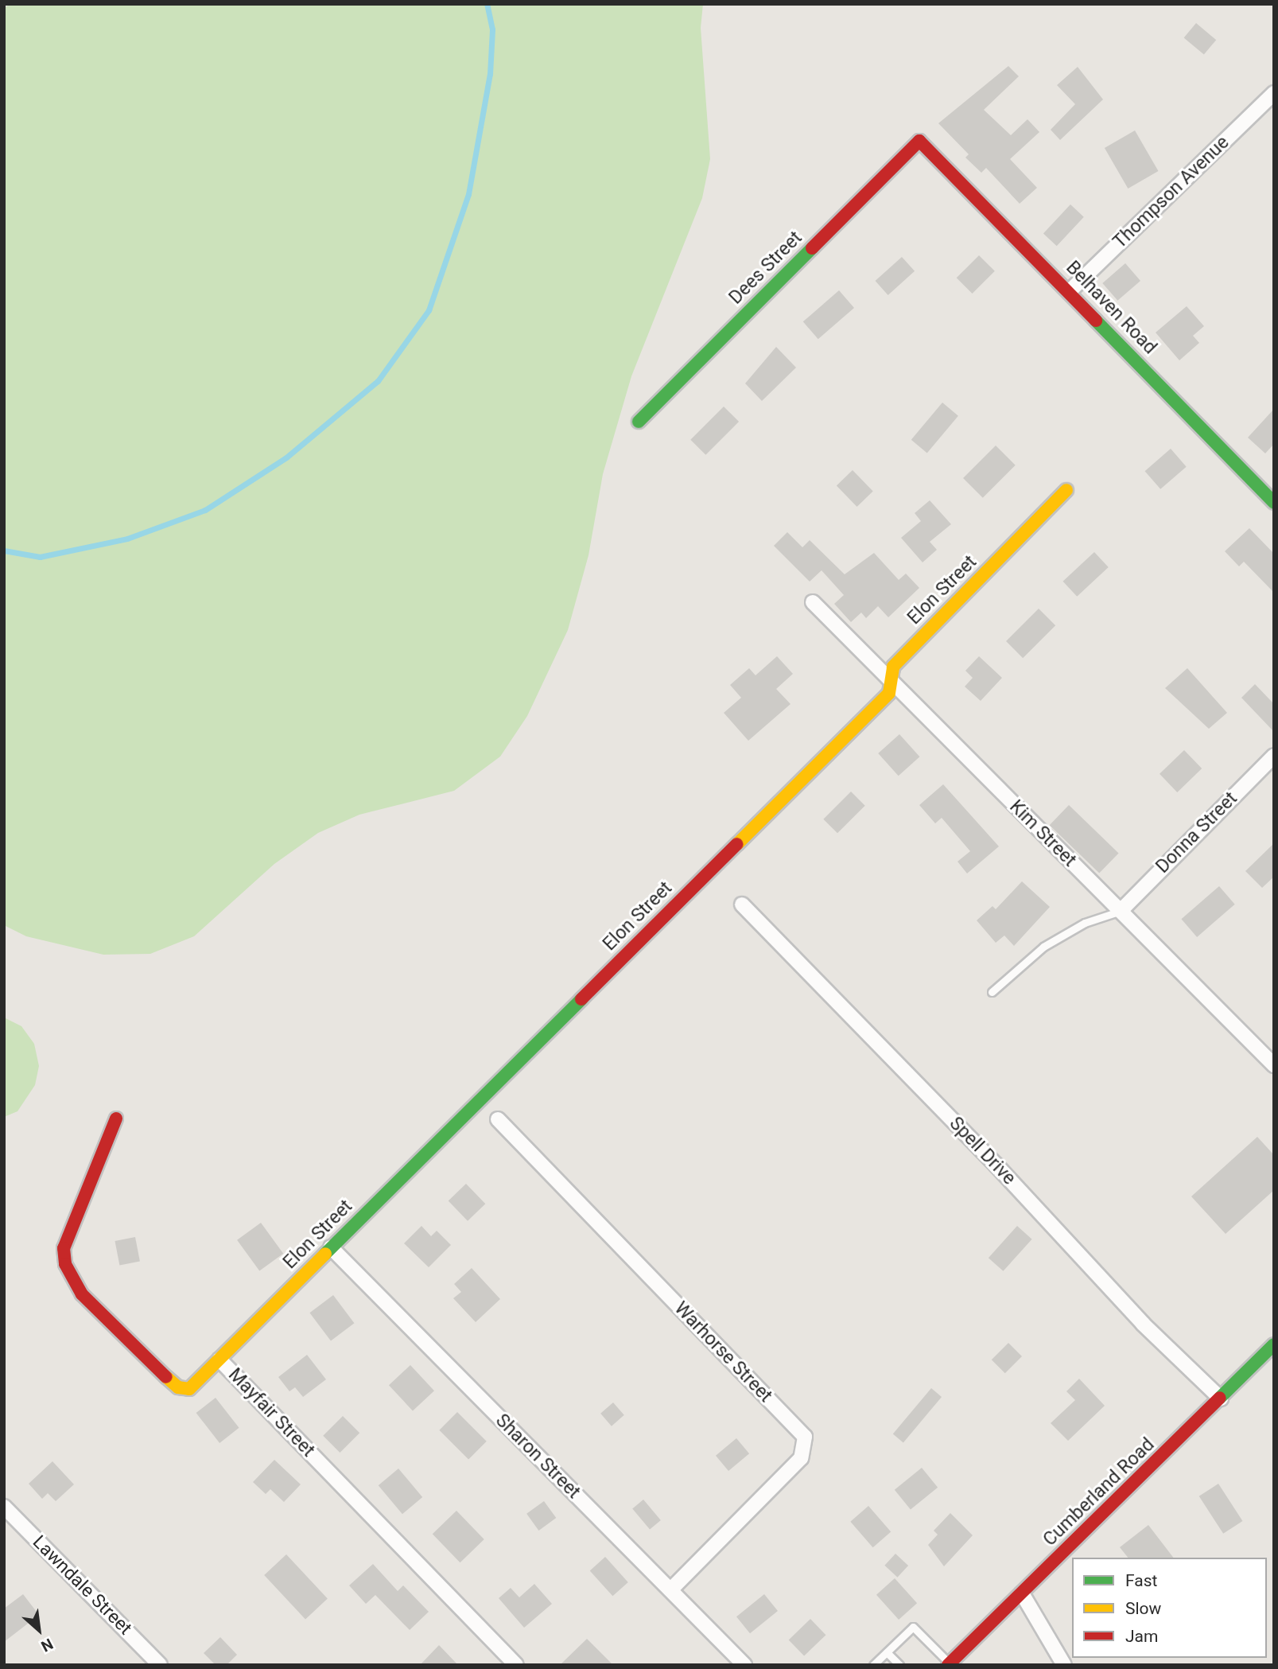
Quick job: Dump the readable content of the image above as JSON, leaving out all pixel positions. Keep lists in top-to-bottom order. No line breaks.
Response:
{"streets":{"street":["Thompson Avenue","Dees Street","Belhaven Road","Elon Street","Donna Street","Kim Street","Spell Drive","Warhorse Street","Mayfair Street","Sharon Street","Cumberland Road","Lawndale Street"]},"crossings":[["Thompson Avenue","Belhaven Road"],["Dees Street","Belhaven Road"],["Elon Street","Kim Street"],["Elon Street","Mayfair Street"],["Elon Street","Sharon Street"],["Donna Street","Kim Street"],["Spell Drive","Cumberland Road"],["Warhorse Street","Sharon Street"]],"legend":["Fast","Slow","Jam"],"north":"bottom right"}
